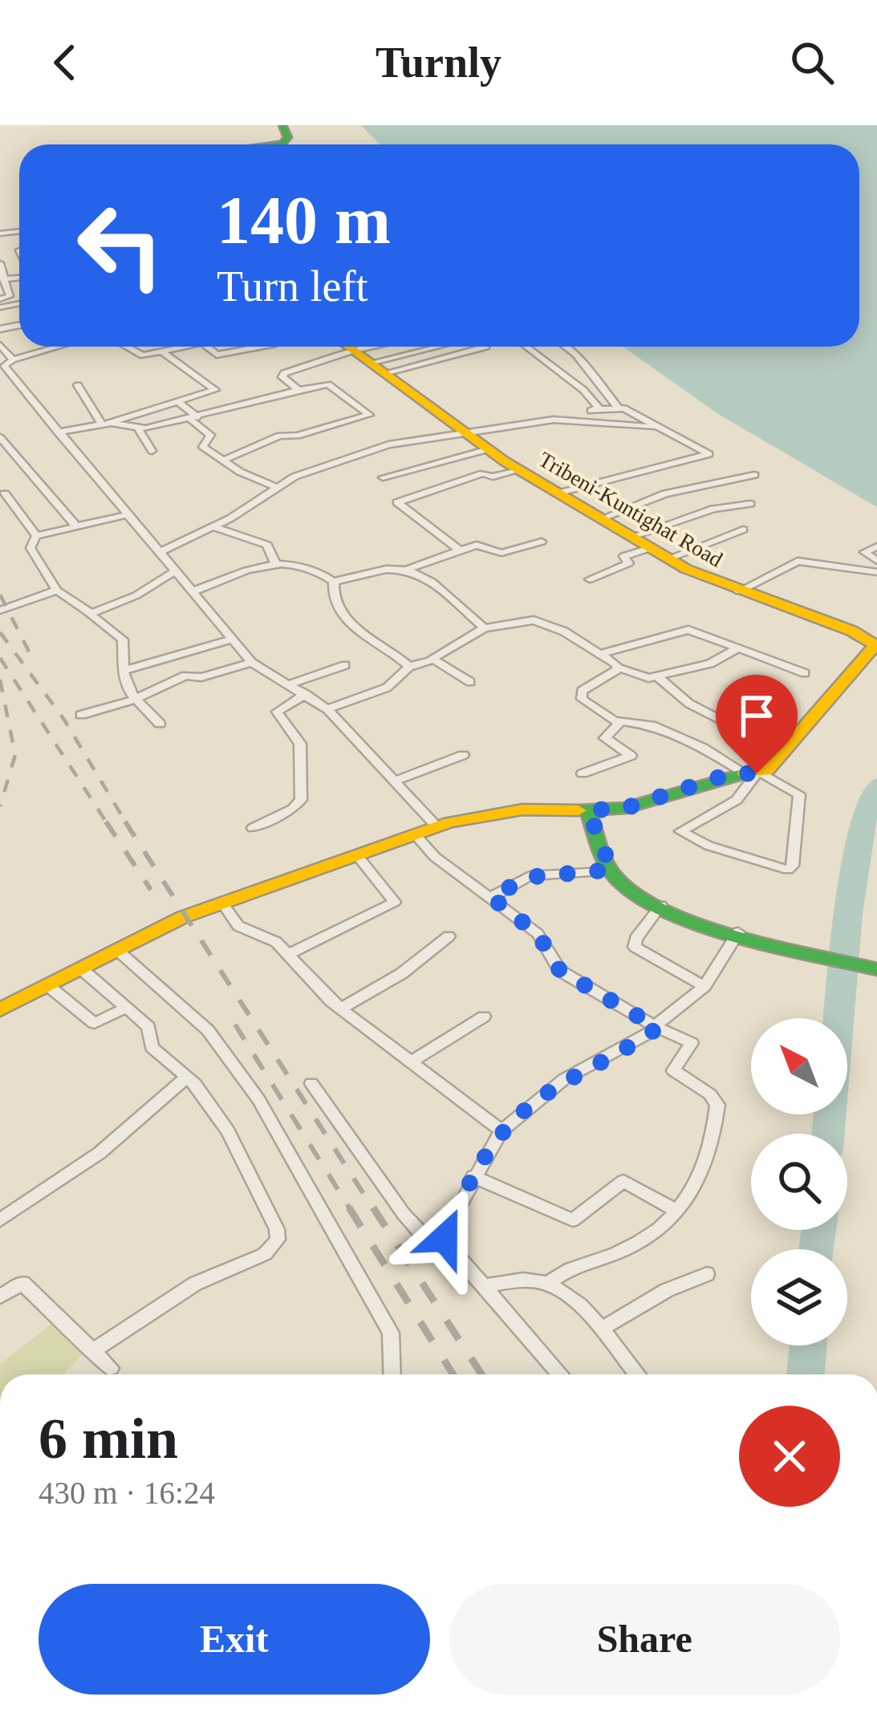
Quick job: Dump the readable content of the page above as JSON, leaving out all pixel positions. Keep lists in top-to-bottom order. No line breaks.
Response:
{"streets":{"main road":["Tribeni-Kuntighat Road"]},"north":"top left","page":{"header":"Turnly","turn":["140 m","Turn left"],"heading":["6 min","430 m · 16:24"],"buttons":["Exit","Share"]}}
